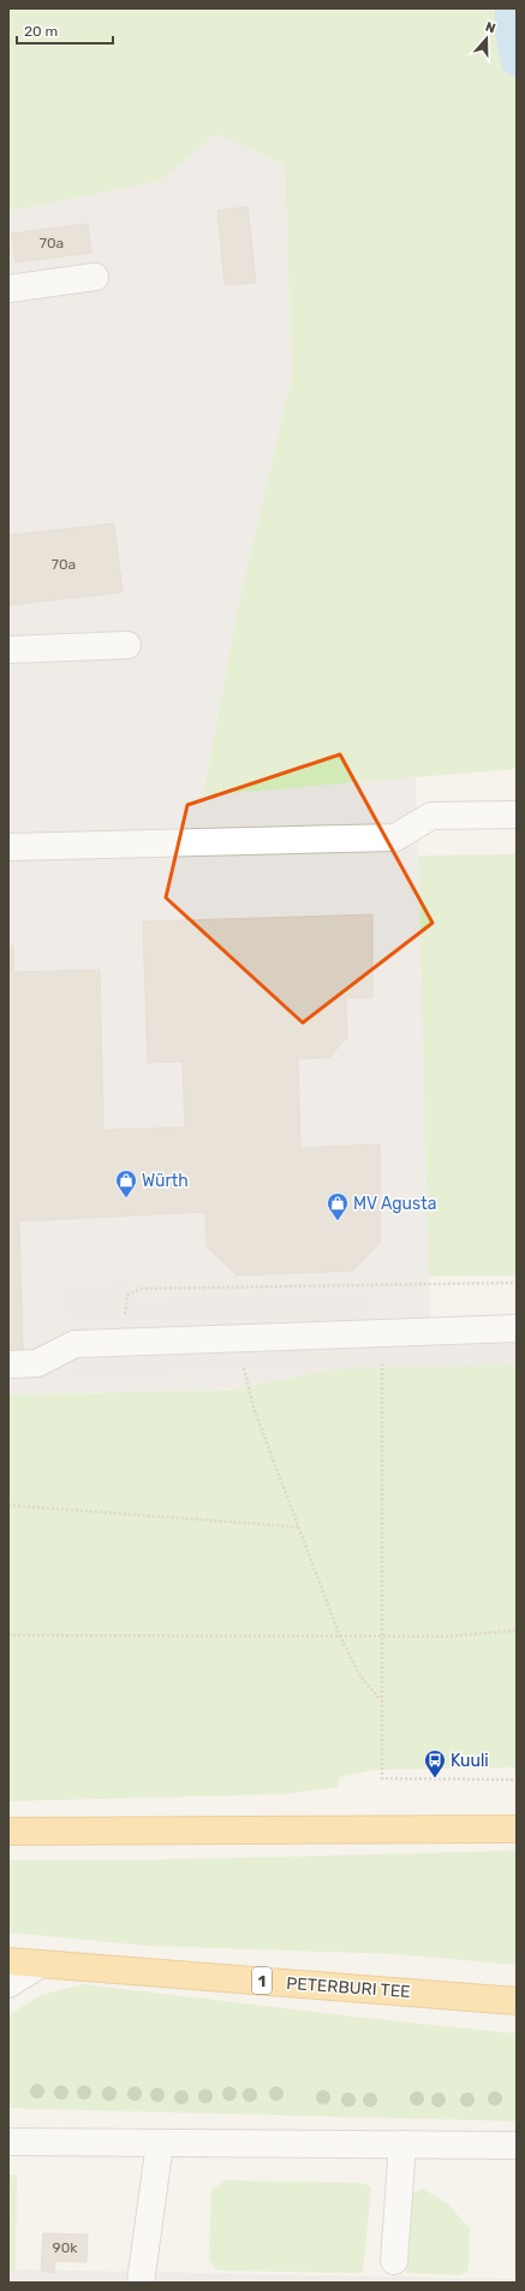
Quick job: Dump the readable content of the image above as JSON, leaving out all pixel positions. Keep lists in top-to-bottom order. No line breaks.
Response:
{"streets":{"highway":["1","PETERBURI TEE"]},"places":{"shop":["Würth","MV Agusta"],"bus stop":["Kuuli"]},"house_numbers":["70a","70a","90k"],"scale_bar":"20 m","north":"top"}
